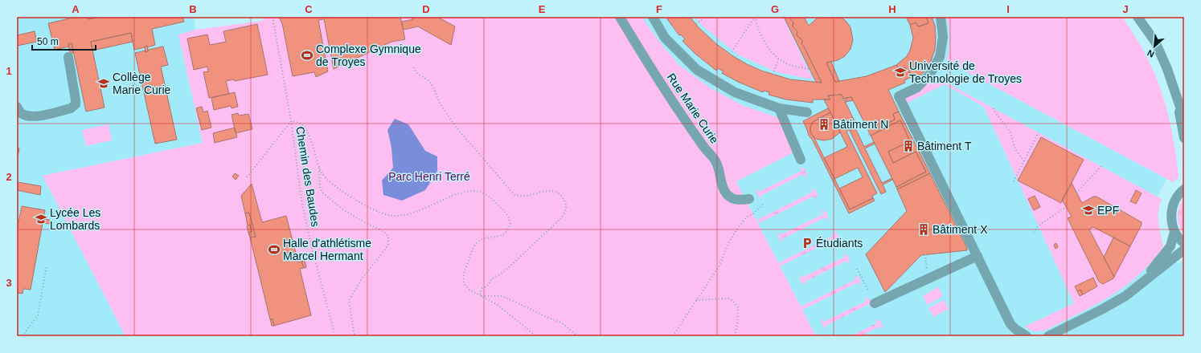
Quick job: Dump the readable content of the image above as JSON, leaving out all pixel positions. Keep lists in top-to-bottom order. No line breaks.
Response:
{"streets":{"street":["Rue Marie Curie"],"path":["Chemin des Baudes"]},"parks":["Parc Henri Terré"],"places":{"sports":["Complexe Gymnique de Troyes","Halle d'athlétisme Marcel Hermant"],"school or university":["Université de Technologie de Troyes","Collège Marie Curie","EPF","Lycée Les Lombards"],"building":["Bâtiment N","Bâtiment T","Bâtiment X"],"parking":["Étudiants"]},"scale_bar":"50 m","north":"bottom left","grid":{"columns":["A","B","C","D","E","F","G","H","I","J"],"rows":["1","2","3"]}}
